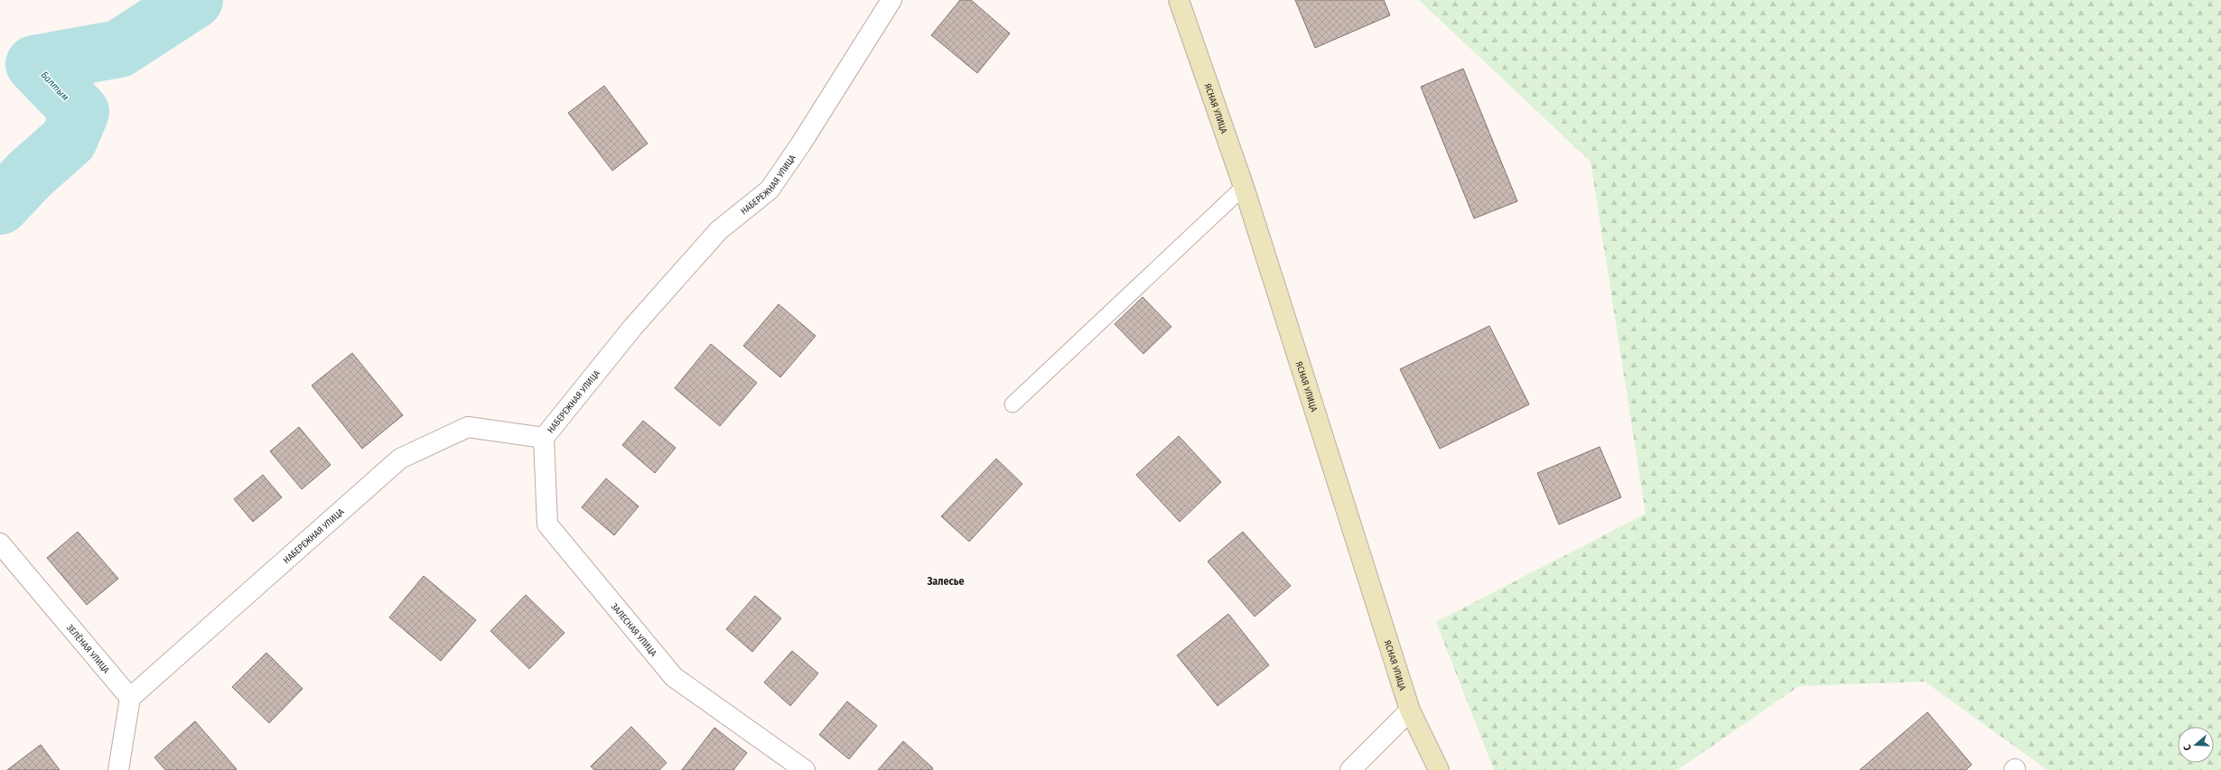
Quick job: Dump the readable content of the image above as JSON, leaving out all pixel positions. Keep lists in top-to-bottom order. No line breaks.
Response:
{"streets":{"main road":["ЯСНАЯ УЛИЦА"],"street":["НАБЕРЕЖНАЯ УЛИЦА","ЗАЛЕСНАЯ УЛИЦА","ЗЕЛЁНАЯ УЛИЦА"]},"crossings":[["НАБЕРЕЖНАЯ УЛИЦА","ЗАЛЕСНАЯ УЛИЦА"],["НАБЕРЕЖНАЯ УЛИЦА","ЗЕЛЁНАЯ УЛИЦА"]],"districts":["Залесье"],"water":["Балтым"],"north":"left"}
